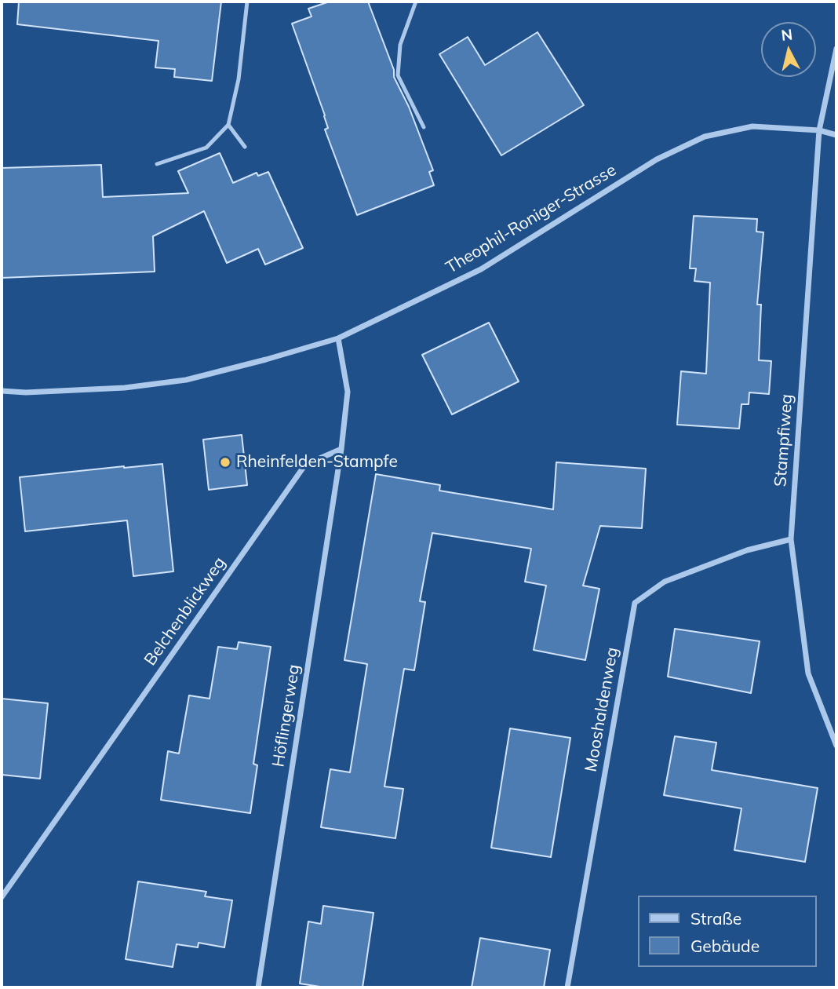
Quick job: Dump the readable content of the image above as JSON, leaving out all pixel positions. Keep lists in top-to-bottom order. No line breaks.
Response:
{"streets":{"street":["Theophil-Roniger-Strasse","Stampfiweg","Belchenblickweg","Mooshaldenweg","Höflingerweg"]},"crossings":[["Theophil-Roniger-Strasse","Stampfiweg"],["Stampfiweg","Mooshaldenweg"],["Belchenblickweg","Höflingerweg"]],"places":["Rheinfelden-Stampfe"],"legend":["Straße","Gebäude"],"north":"top"}
